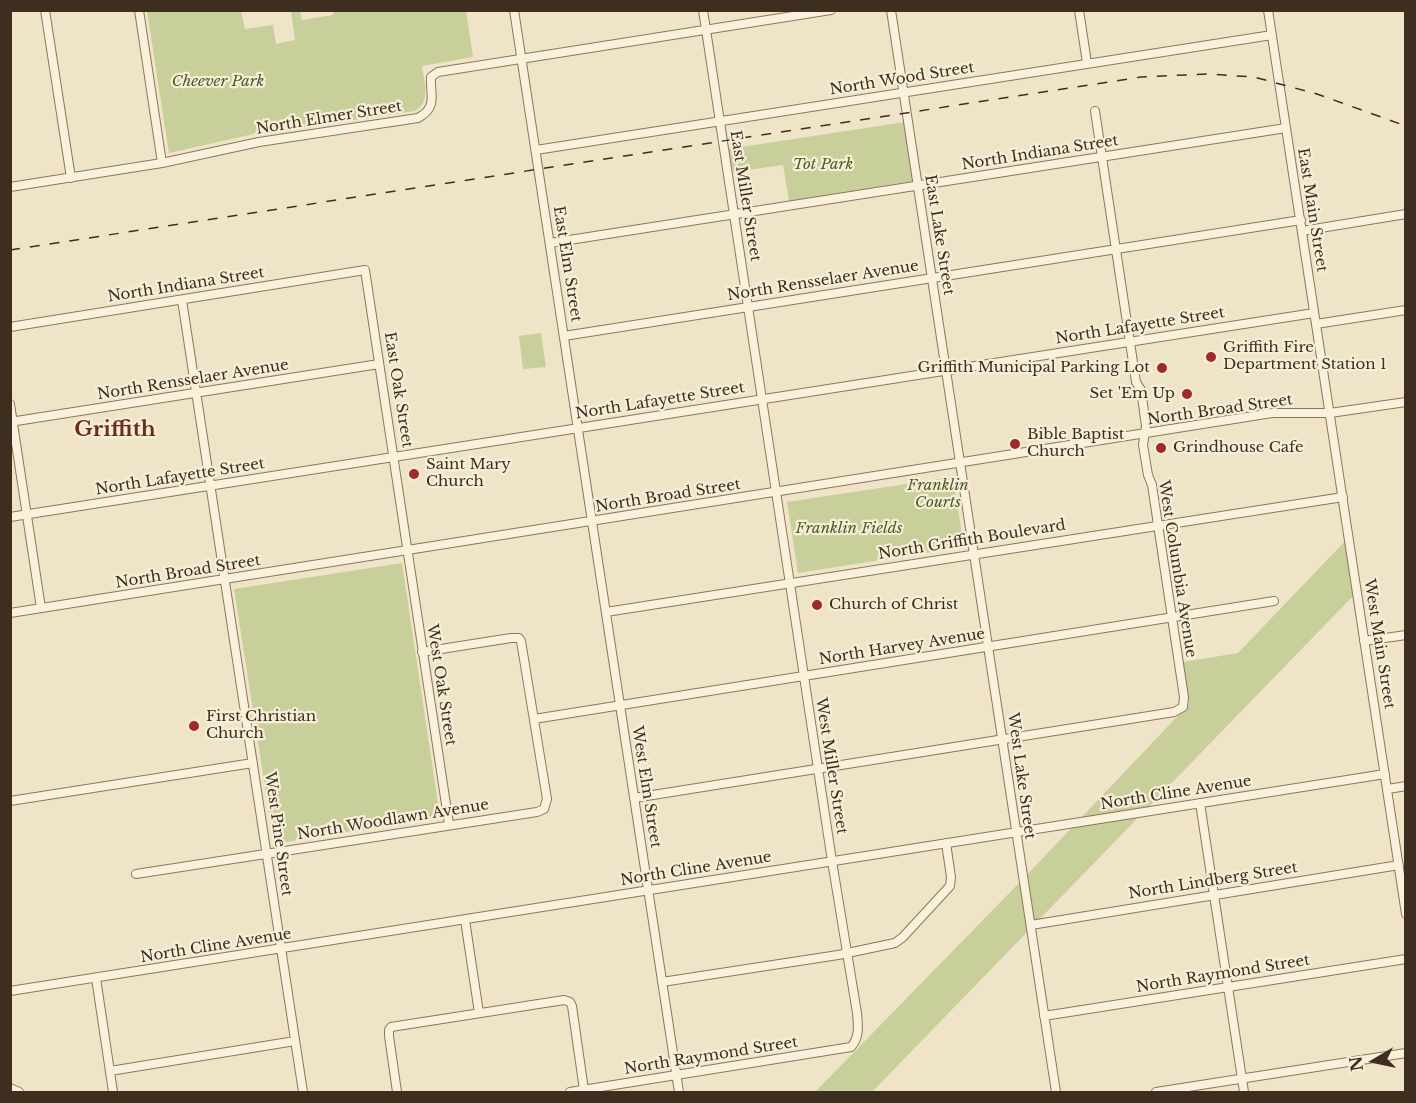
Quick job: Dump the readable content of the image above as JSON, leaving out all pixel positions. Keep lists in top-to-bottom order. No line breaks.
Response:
{"streets":{"street":["North Wood Street","North Elmer Street","North Indiana Street","East Miller Street","East Main Street","East Lake Street","East Elm Street","North Rensselaer Avenue","North Lafayette Street","East Oak Street","North Broad Street","North Griffith Boulevard","West Columbia Avenue","West Main Street","North Harvey Avenue","West Oak Street","West Miller Street","West Lake Street","West Elm Street","North Cline Avenue","North Woodlawn Avenue","West Pine Street","North Lindberg Street","North Raymond Street"]},"crossings":[["North Wood Street","East Miller Street"],["North Wood Street","East Main Street"],["North Wood Street","East Lake Street"],["North Wood Street","East Elm Street"],["North Elmer Street","East Miller Street"],["North Elmer Street","East Elm Street"],["North Indiana Street","East Miller Street"],["North Indiana Street","East Main Street"],["North Indiana Street","East Lake Street"],["North Indiana Street","East Elm Street"],["North Indiana Street","East Oak Street"],["North Indiana Street","West Columbia Avenue"],["North Indiana Street","West Pine Street"],["East Miller Street","North Rensselaer Avenue"],["East Miller Street","North Lafayette Street"],["East Miller Street","North Broad Street"],["East Miller Street","West Miller Street"],["East Main Street","North Rensselaer Avenue"],["East Main Street","North Lafayette Street"],["East Main Street","North Broad Street"],["East Main Street","West Main Street"],["East Lake Street","North Rensselaer Avenue"],["East Lake Street","North Lafayette Street"],["East Lake Street","North Broad Street"],["East Lake Street","West Lake Street"],["East Elm Street","North Rensselaer Avenue"],["East Elm Street","North Lafayette Street"],["East Elm Street","North Broad Street"],["East Elm Street","West Elm Street"],["North Rensselaer Avenue","East Oak Street"],["North Rensselaer Avenue","West Columbia Avenue"],["North Rensselaer Avenue","West Pine Street"],["North Lafayette Street","East Oak Street"],["North Lafayette Street","West Columbia Avenue"],["North Lafayette Street","West Pine Street"],["East Oak Street","North Broad Street"],["East Oak Street","West Oak Street"],["North Broad Street","West Columbia Avenue"],["North Broad Street","West Main Street"],["North Broad Street","West Oak Street"],["North Broad Street","West Miller Street"],["North Broad Street","West Lake Street"],["North Broad Street","West Elm Street"],["North Broad Street","West Pine Street"],["North Griffith Boulevard","West Columbia Avenue"],["North Griffith Boulevard","West Main Street"],["North Griffith Boulevard","West Miller Street"],["North Griffith Boulevard","West Lake Street"],["North Griffith Boulevard","West Elm Street"],["West Columbia Avenue","North Harvey Avenue"],["West Columbia Avenue","West Lake Street"],["West Main Street","North Cline Avenue"],["West Main Street","North Lindberg Street"],["North Harvey Avenue","West Miller Street"],["North Harvey Avenue","West Lake Street"],["North Harvey Avenue","West Elm Street"],["North Harvey Avenue","North Woodlawn Avenue"],["West Oak Street","North Woodlawn Avenue"],["West Miller Street","North Cline Avenue"],["West Miller Street","North Raymond Street"],["West Lake Street","North Cline Avenue"],["West Lake Street","North Lindberg Street"],["West Lake Street","North Raymond Street"],["West Elm Street","North Cline Avenue"],["West Elm Street","North Raymond Street"],["North Cline Avenue","West Pine Street"],["North Woodlawn Avenue","West Pine Street"]],"districts":["Griffith"],"parks":["Cheever Park","Tot Park","Franklin Courts","Franklin Fields"],"places":["Griffith Fire Department Station 1","Griffith Municipal Parking Lot","Set 'Em Up","Bible Baptist Church","Grindhouse Cafe","Saint Mary Church","Church of Christ","First Christian Church"],"north":"left"}
